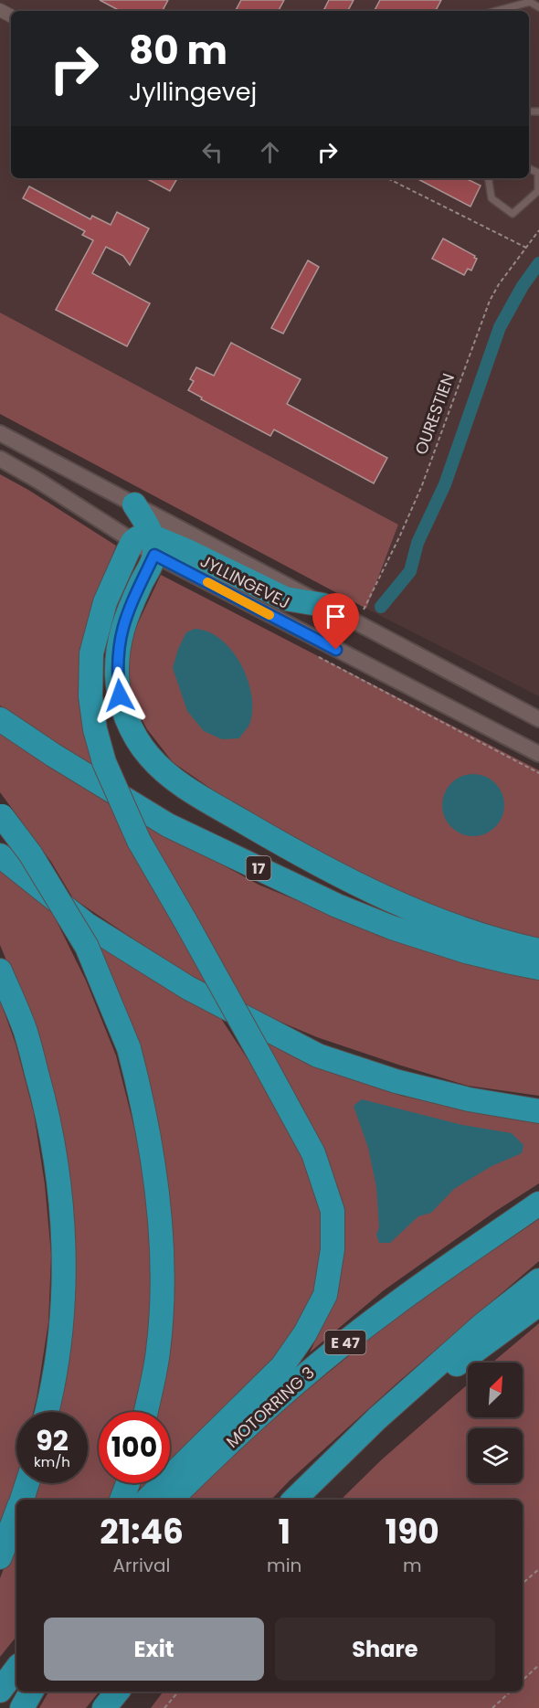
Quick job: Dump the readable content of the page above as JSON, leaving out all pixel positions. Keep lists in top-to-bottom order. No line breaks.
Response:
{"streets":{"highway":["17","E 47","MOTORRING 3"],"street":["JYLLINGEVEJ"],"path":["OURESTIEN"]},"north":"top right","page":{"turn":["80 m","Jyllingevej"],"speed":"92 km/h","limit":"100","eta":["21:46","Arrival","1","min","190","m"],"buttons":["Exit","Share"]}}
